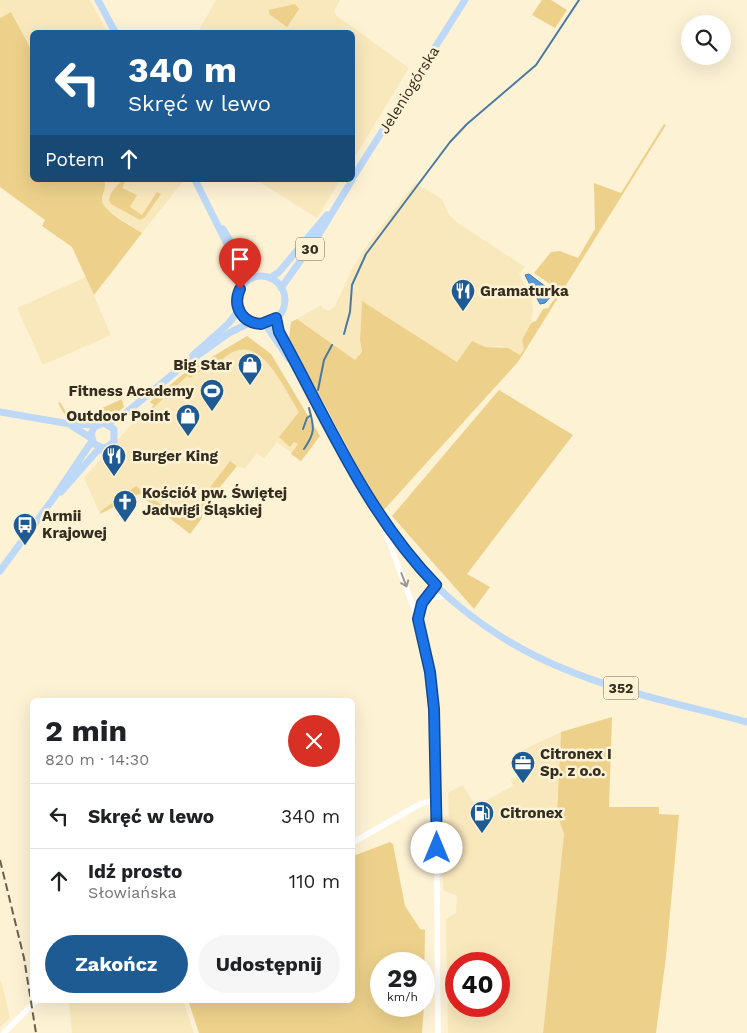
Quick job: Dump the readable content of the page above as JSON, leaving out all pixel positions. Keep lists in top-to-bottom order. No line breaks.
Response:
{"streets":{"main road":["Jeleniogórska","30","352"]},"crossings":[["Jeleniogórska","352"]],"places":{"restaurant":["Gramaturka","Burger King"],"shop":["Big Star","Outdoor Point"],"sports":["Fitness Academy"],"church":["Kościół pw. Świętej Jadwigi Śląskiej"],"bus stop":["Armii Krajowej"],"office":["Citronex I Sp. z o.o."],"fuel station":["Citronex"]},"page":{"turn":["340 m","Skręć w lewo"],"then":"Potem","heading":["2 min","820 m · 14:30"],"list":[{"name":"Skręć w lewo","value":"340 m"},{"name":"Idź prosto","note":"Słowiańska","value":"110 m"}],"buttons":["Zakończ","Udostępnij"],"speed":"29 km/h","limit":"40"}}
